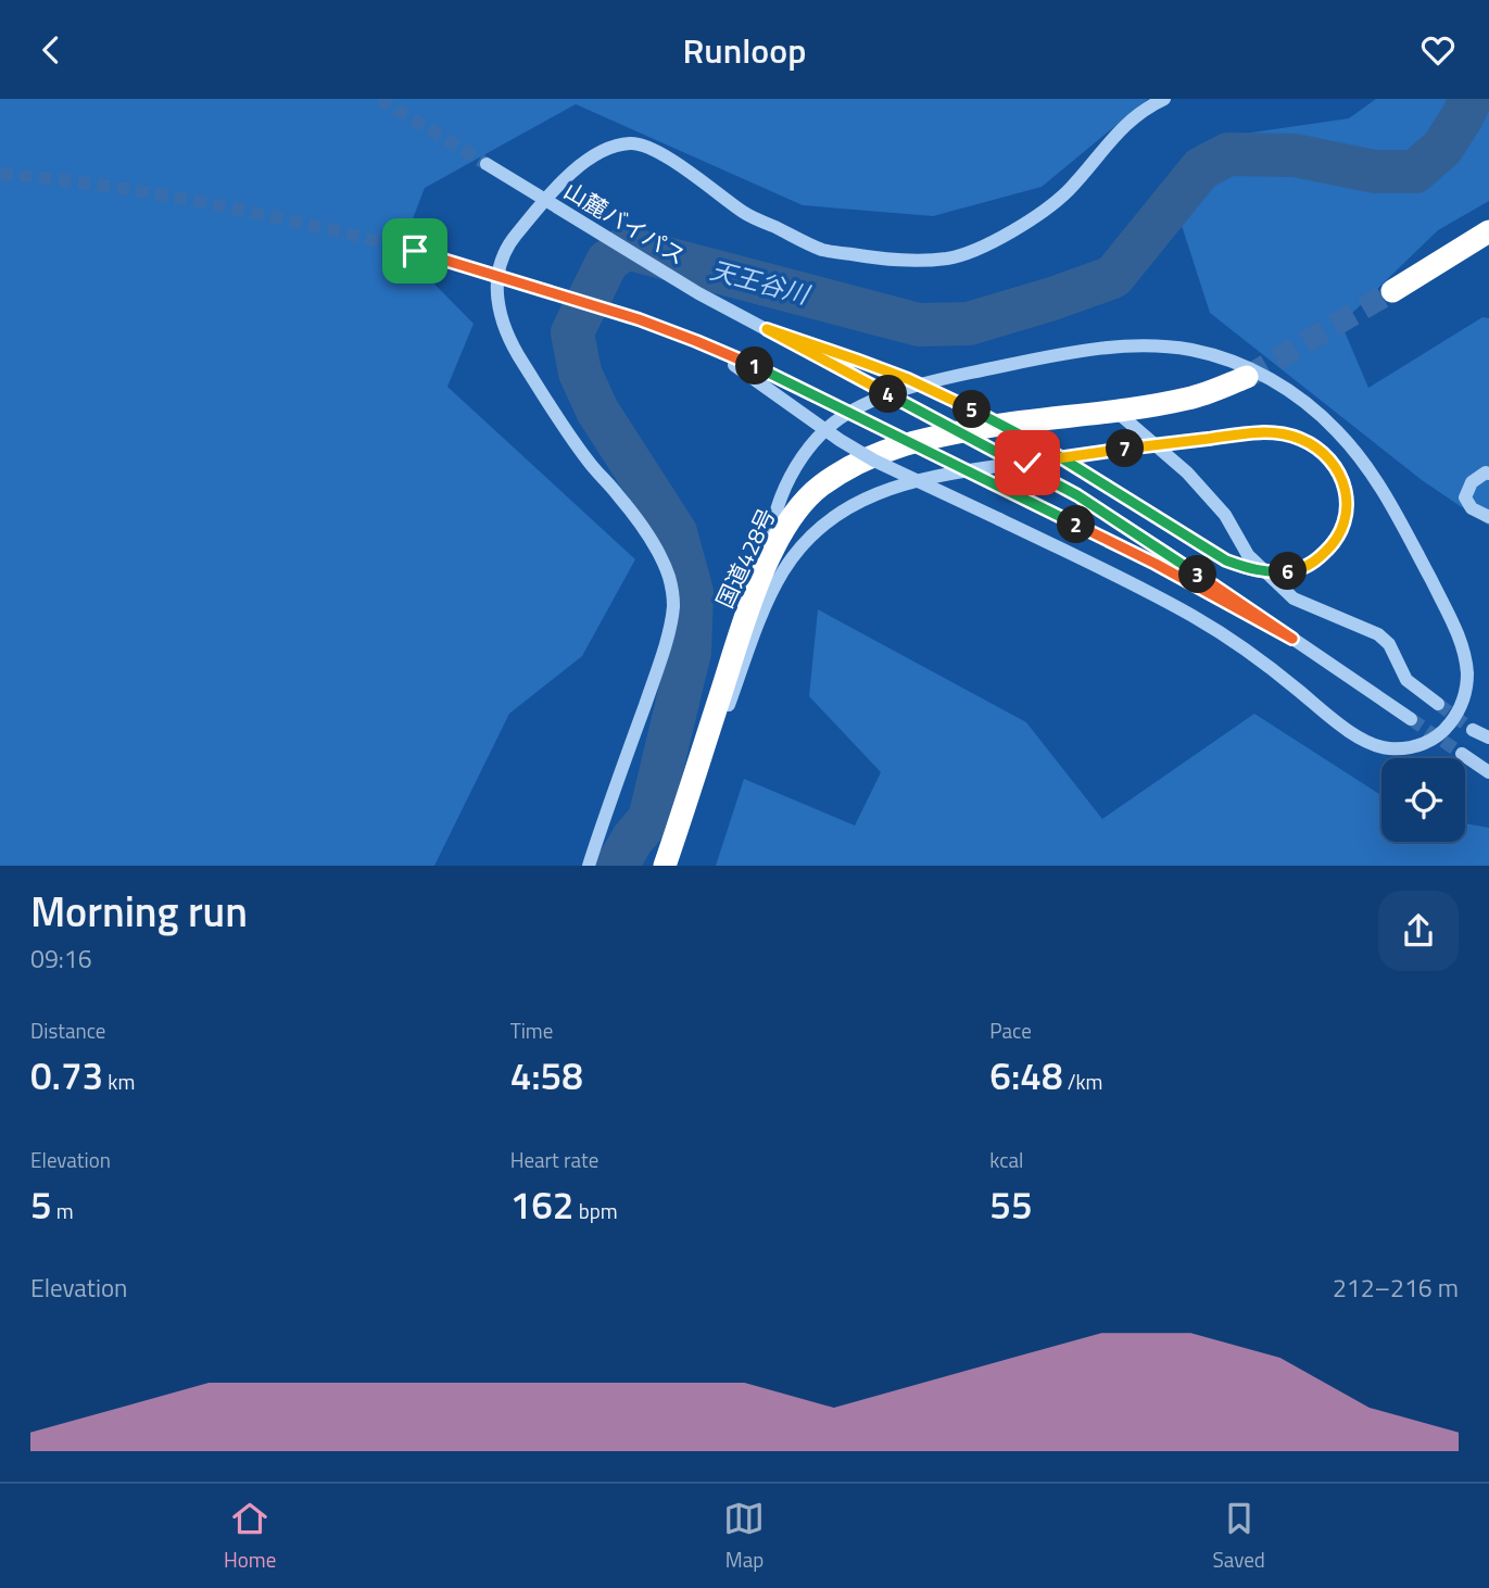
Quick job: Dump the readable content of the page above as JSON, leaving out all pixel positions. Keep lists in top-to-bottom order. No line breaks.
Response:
{"streets":{"highway":["国道428号"],"street":["山麓バイパス"]},"water":["天王谷川"],"page":{"header":"Runloop","pins":["1","4","5","7","2","6","3"],"heading":["Morning run","09:16"],"stats":[["Distance","0.73 km"],["Time","4:58"],["Pace","6:48 /km"],["Elevation","5 m"],["Heart rate","162 bpm"],["kcal","55"]],"chart":["Elevation","212–216 m"],"tabs":["Home","Map","Saved"]}}
